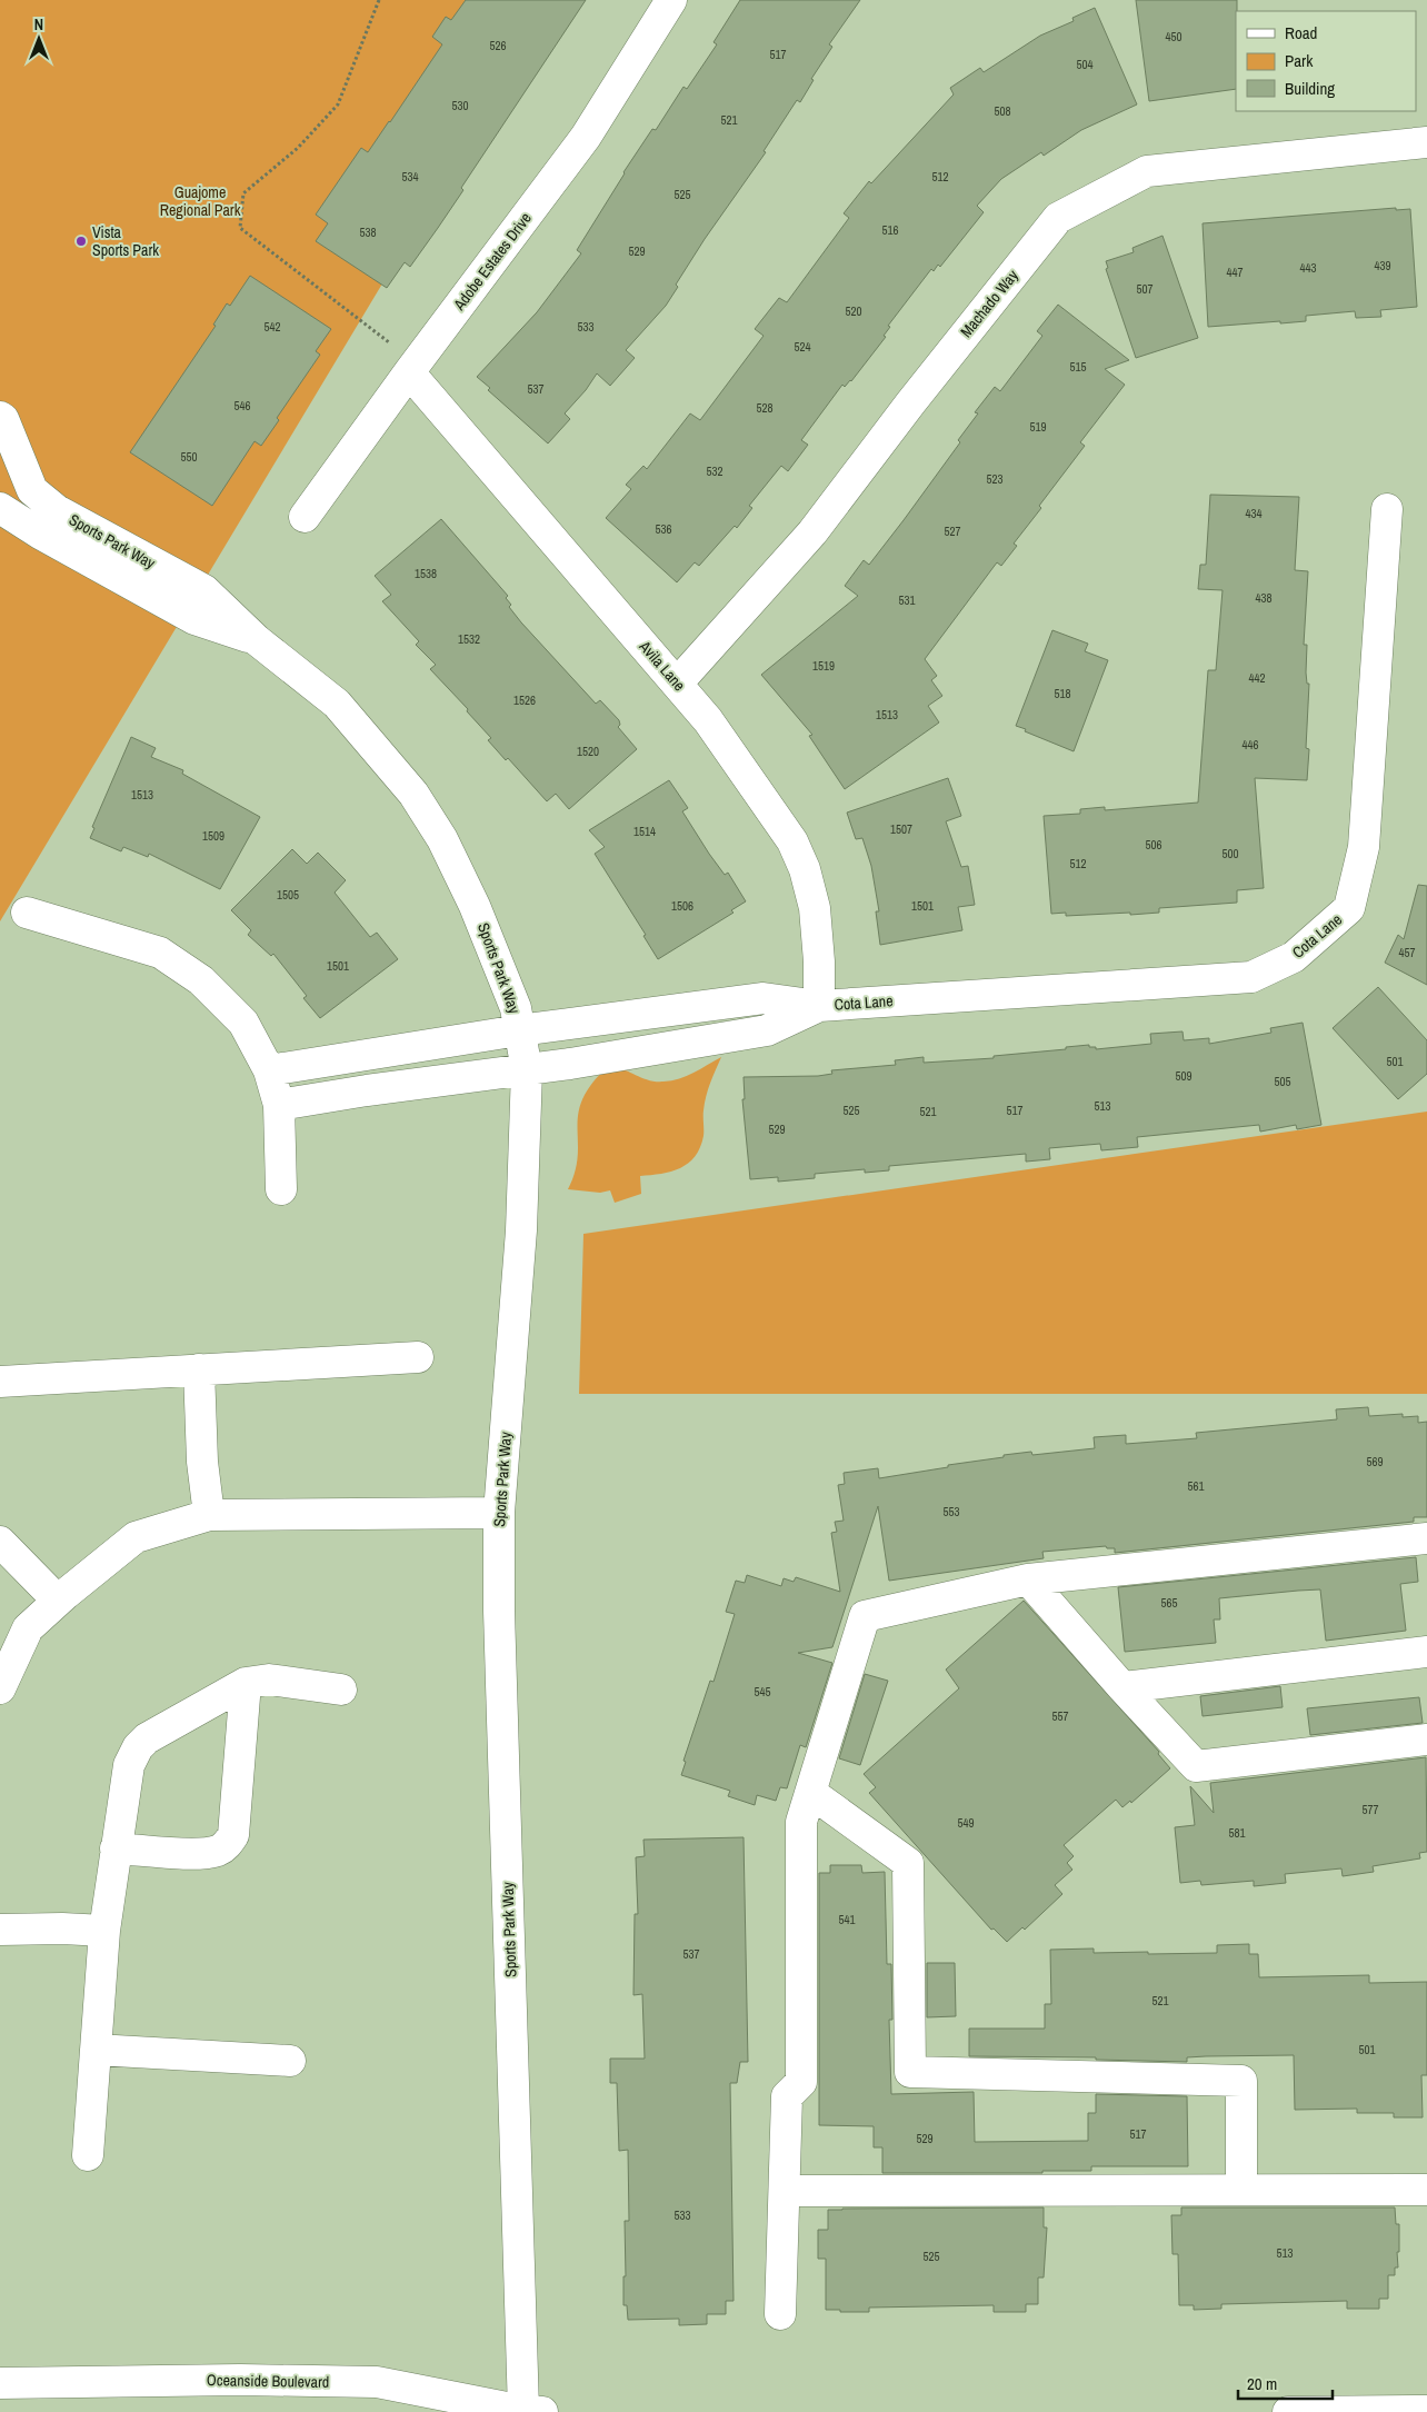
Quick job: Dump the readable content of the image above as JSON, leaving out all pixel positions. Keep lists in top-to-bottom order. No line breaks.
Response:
{"streets":{"street":["Adobe Estates Drive","Machado Way","Sports Park Way","Avila Lane","Cota Lane","Oceanside Boulevard"]},"crossings":[["Adobe Estates Drive","Avila Lane"],["Machado Way","Avila Lane"],["Sports Park Way","Cota Lane"],["Sports Park Way","Oceanside Boulevard"],["Avila Lane","Cota Lane"]],"parks":["Guajome Regional Park"],"places":["Vista Sports Park"],"house_numbers":["450","526","517","504","530","508","521","534","512","525","516","538","529","439","443","447","507","520","542","533","524","515","537","546","528","519","550","532","523","434","536","527","1538","438","531","1532","1519","442","518","1526","1513","446","1520","1513","1507","1514","1509","506","500","512","1505","1506","1501","457","1501","501","509","505","513","525","517","521","529","569","561","553","565","545","557","577","549","581","541","537","521","501","517","529","533","513","525"],"legend":["Road","Park","Building"],"scale_bar":"20 m","north":"top"}
